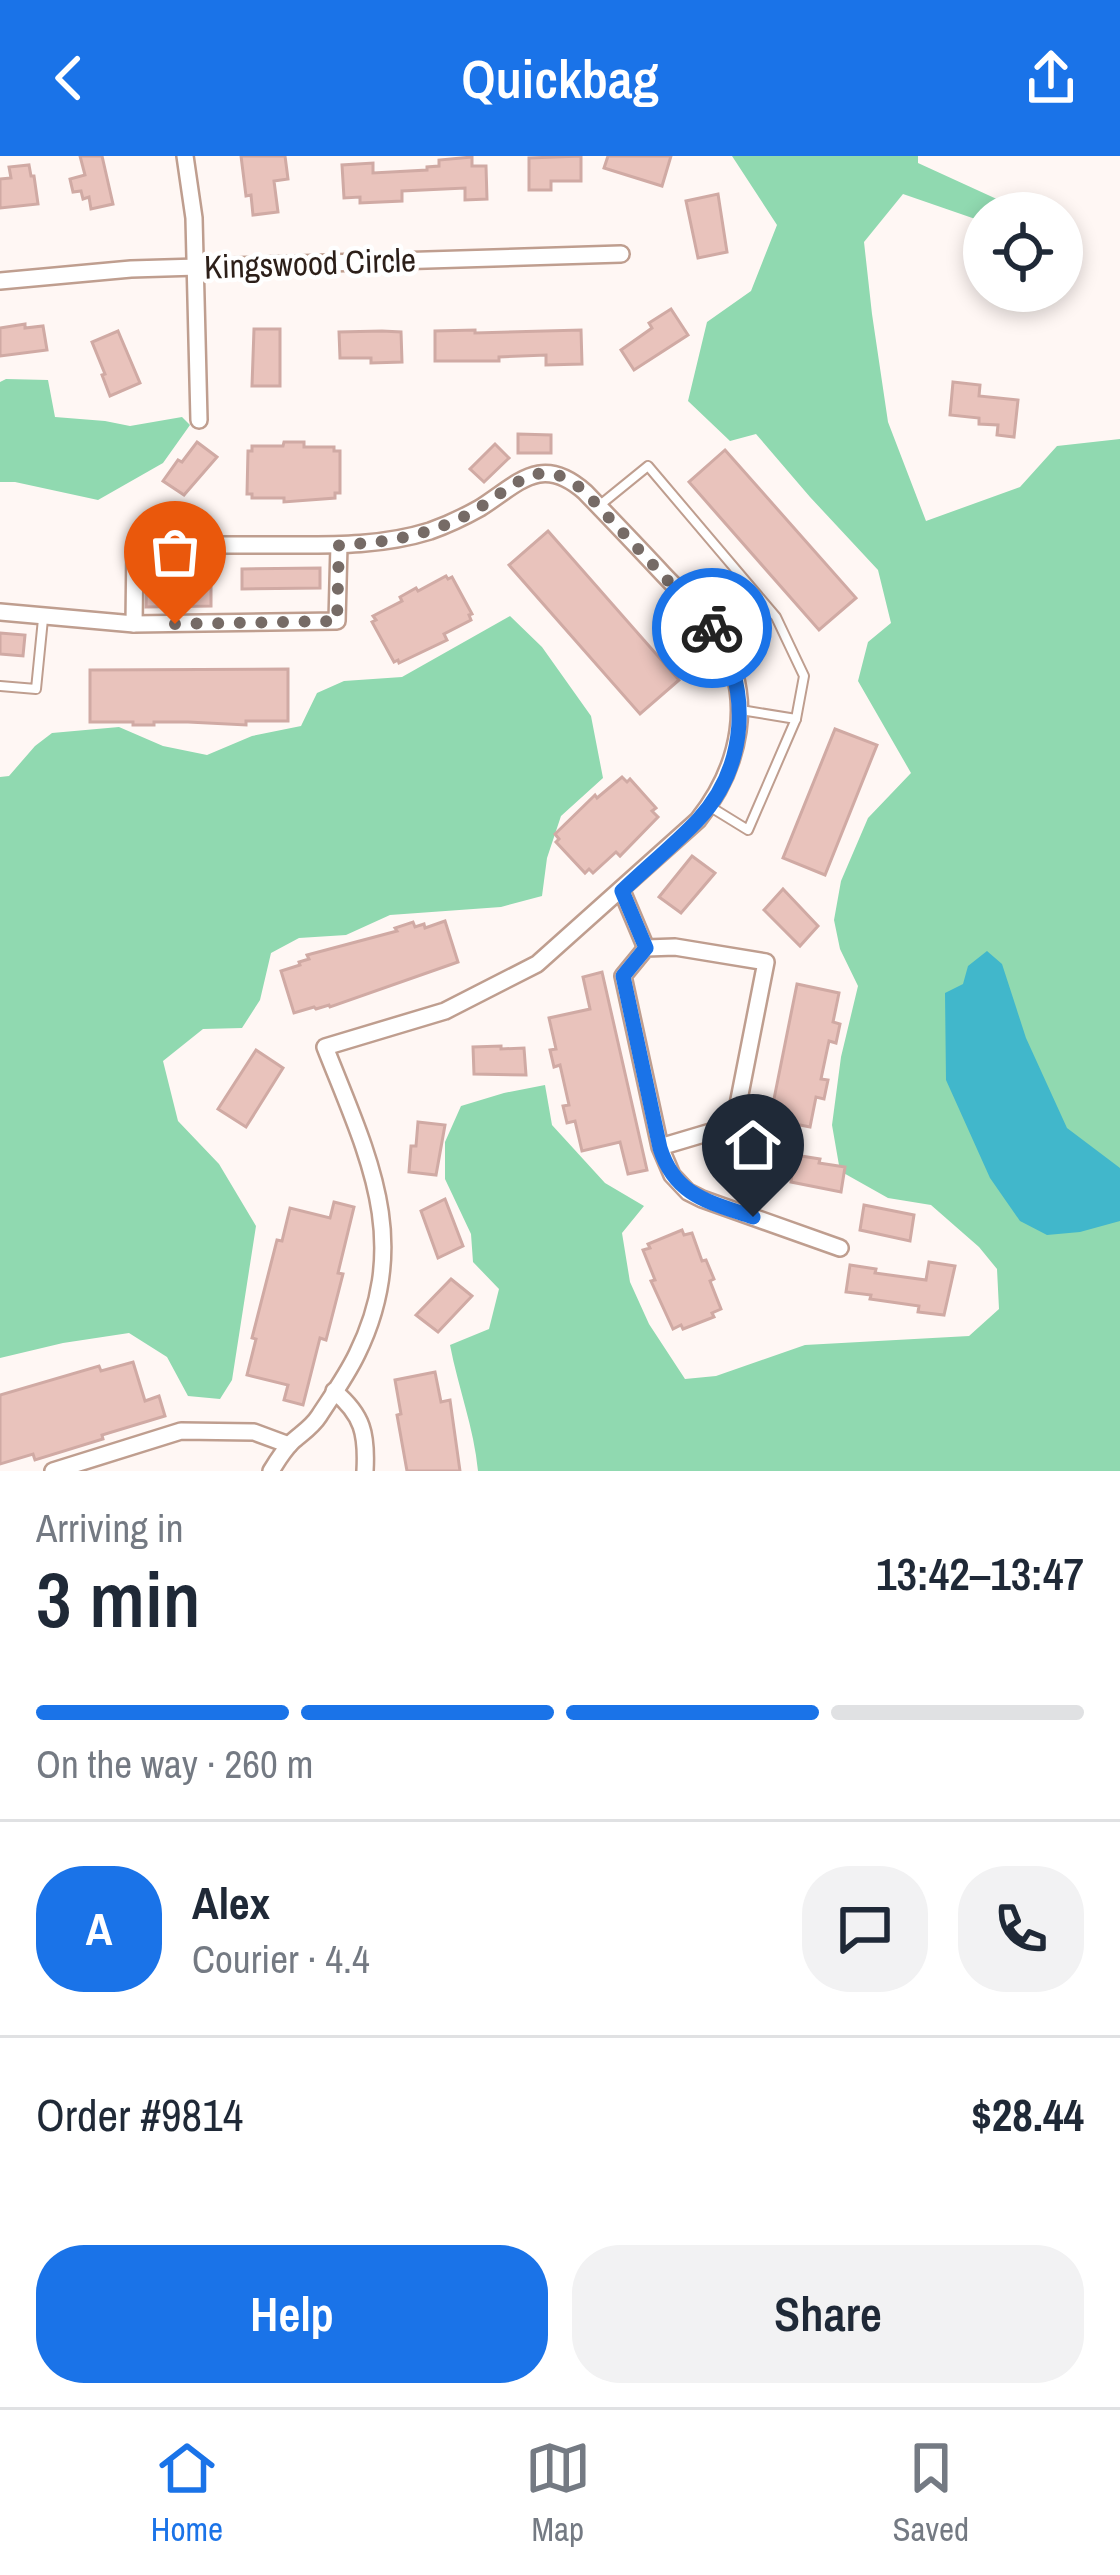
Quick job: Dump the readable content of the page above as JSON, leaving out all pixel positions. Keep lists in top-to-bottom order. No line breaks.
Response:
{"streets":{"street":["Kingswood Circle"]},"page":{"header":"Quickbag","heading":["3 min","Arriving in","13:42–13:47"],"panel":["Alex","Courier · 4.4","Order #9814","$28.44"],"bar":"On the way · 260 m","round":"A","buttons":["Help","Share"],"tabs":["Home","Map","Saved"]}}
